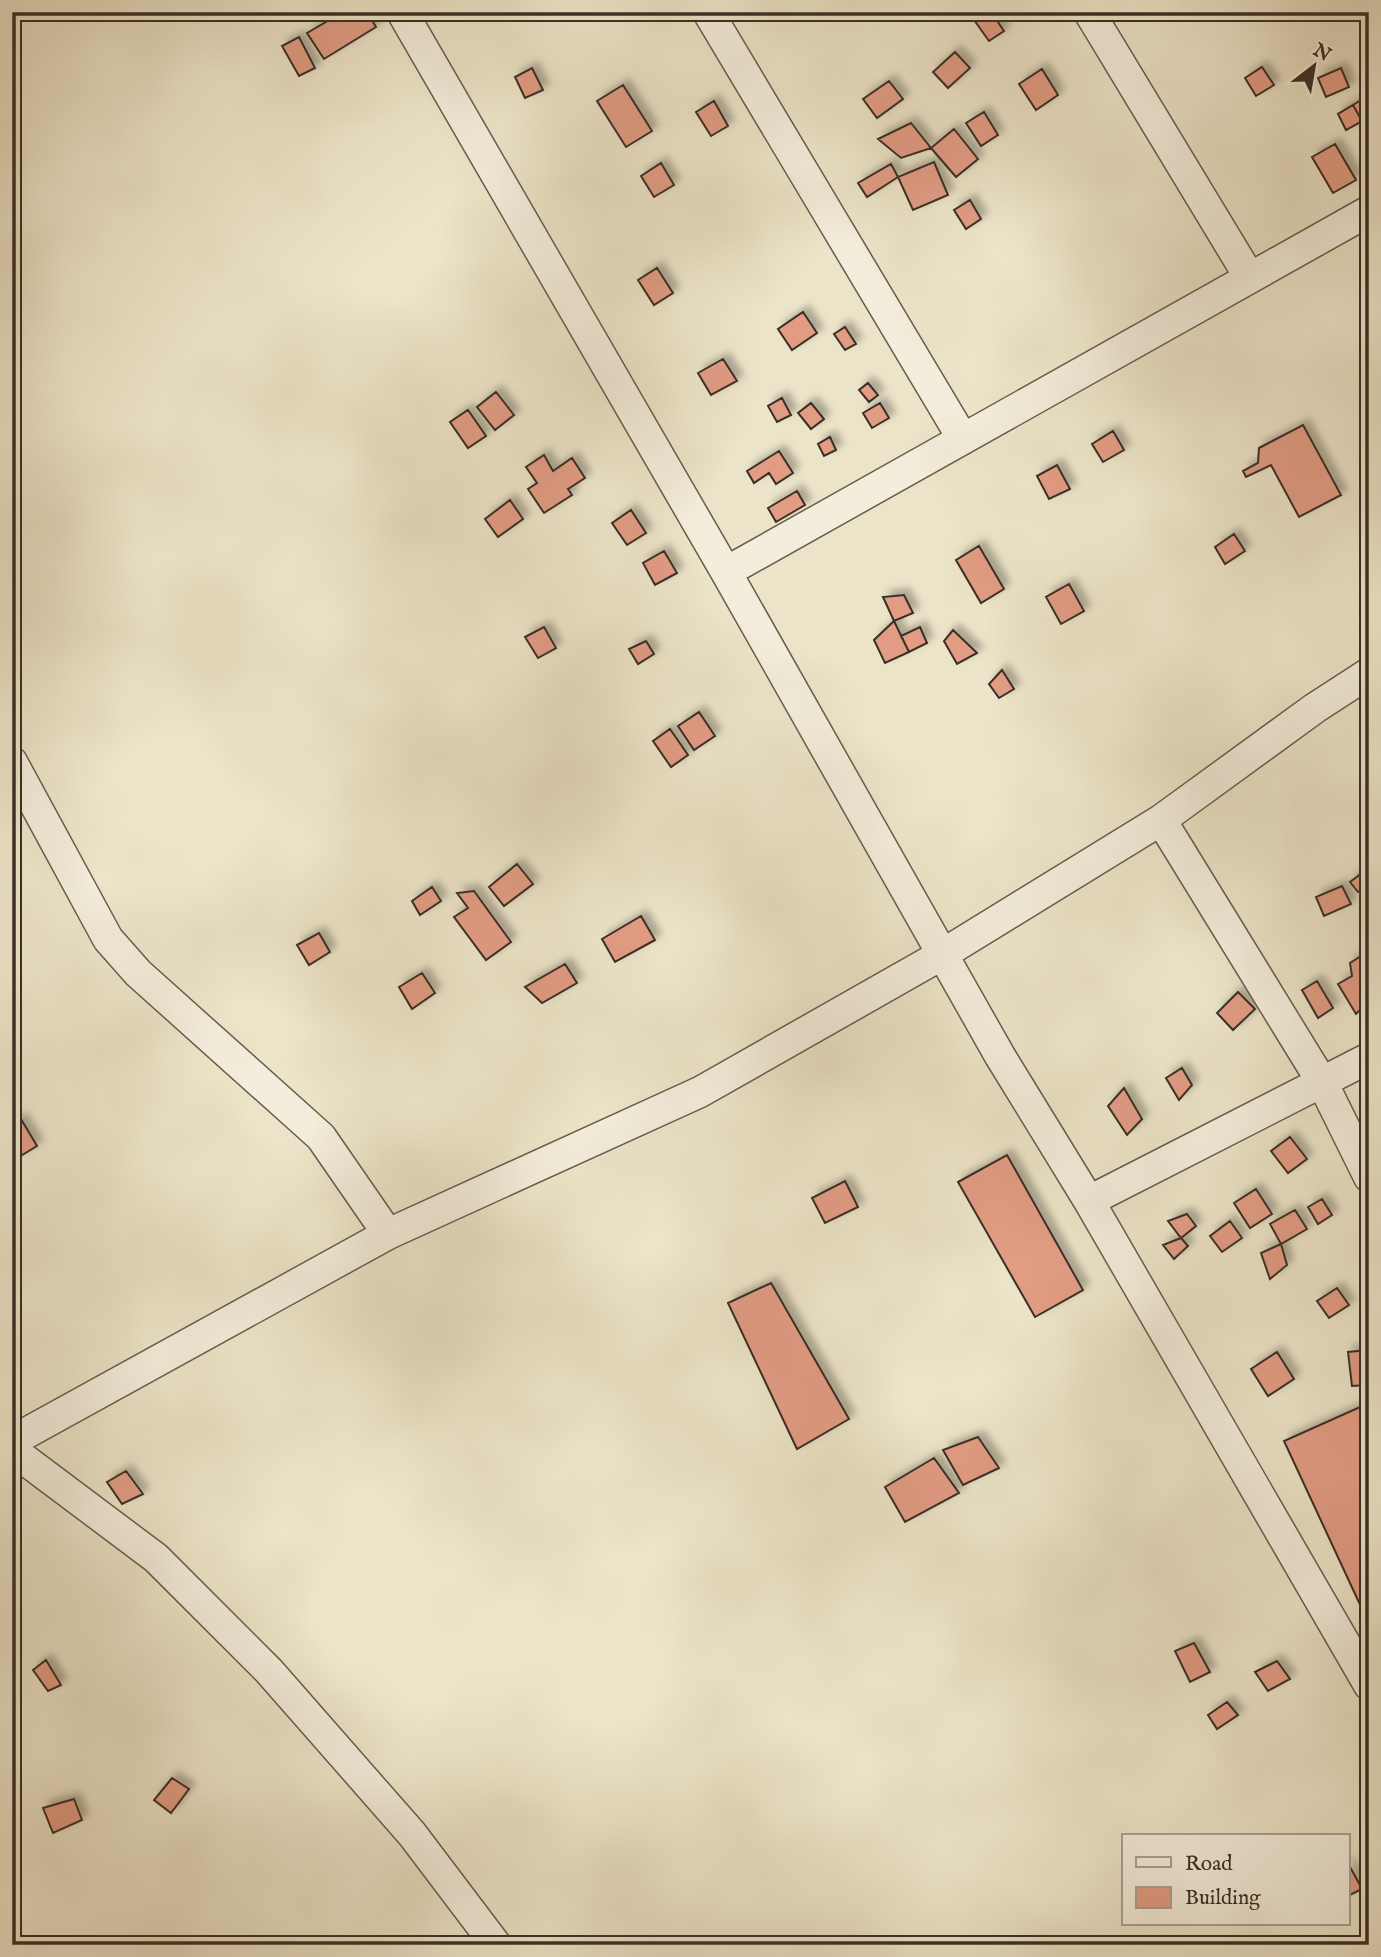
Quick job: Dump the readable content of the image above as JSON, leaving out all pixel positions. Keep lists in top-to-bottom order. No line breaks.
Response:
{"legend":["Road","Building"],"north":"top right"}
